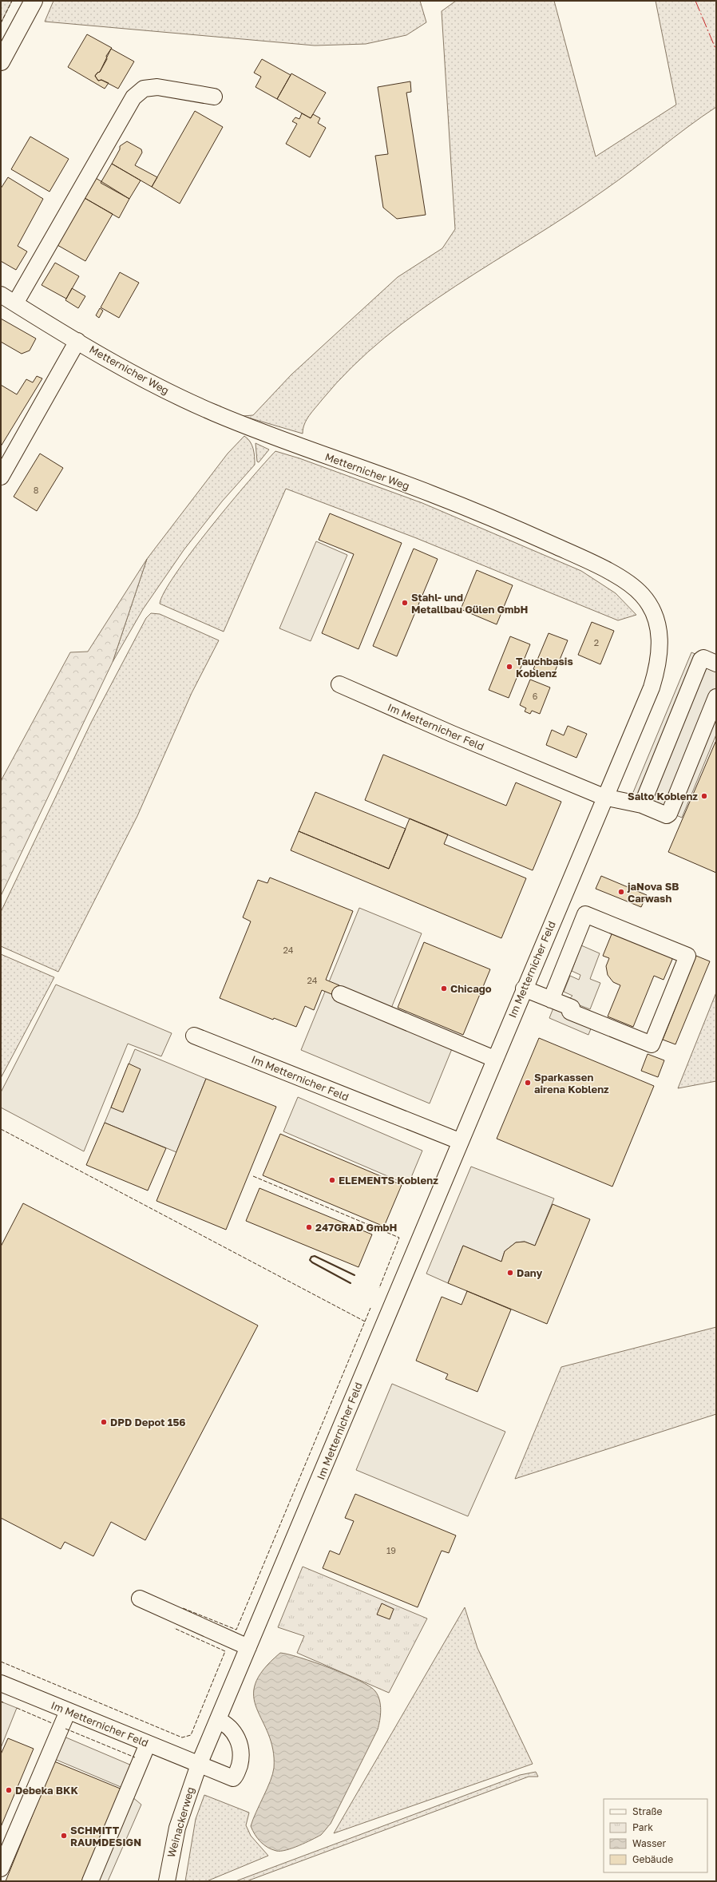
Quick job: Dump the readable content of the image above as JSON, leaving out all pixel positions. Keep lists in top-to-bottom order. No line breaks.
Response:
{"streets":{"street":["Metternicher Weg","Im Metternicher Feld","Weinackerweg"]},"crossings":[["Metternicher Weg","Im Metternicher Feld"],["Im Metternicher Feld","Weinackerweg"]],"places":["Stahl- und Metallbau Gülen GmbH","Tauchbasis Koblenz","Salto Koblenz","jaNova SB Carwash","Chicago","Sparkassen airena Koblenz","ELEMENTS Koblenz","247GRAD GmbH","Dany","DPD Depot 156","Debeka BKK","SCHMITT RAUMDESIGN"],"house_numbers":["8","2","6","24","24","19"],"legend":["Straße","Park","Wasser","Gebäude"]}
